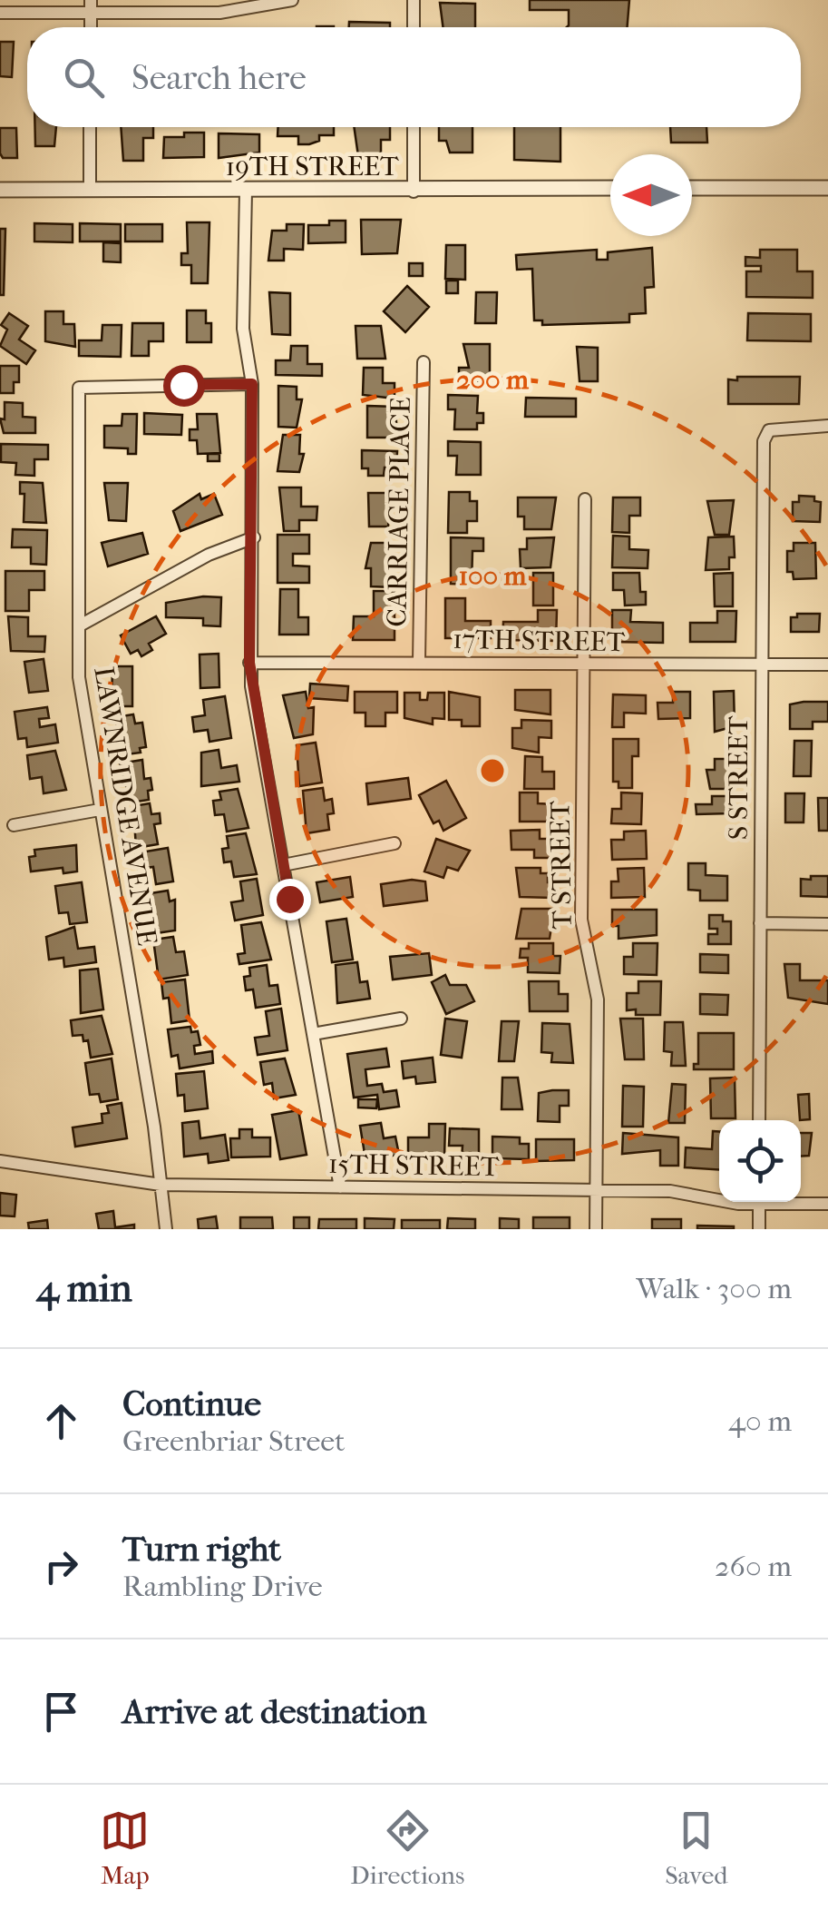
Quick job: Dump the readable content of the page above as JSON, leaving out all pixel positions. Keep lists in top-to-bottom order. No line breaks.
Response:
{"streets":{"street":["19TH STREET","CARRIAGE PLACE","17TH STREET","S STREET","LAWNRIDGE AVENUE","T STREET","15TH STREET"]},"crossings":[["CARRIAGE PLACE","17TH STREET"],["17TH STREET","S STREET"],["17TH STREET","T STREET"],["LAWNRIDGE AVENUE","15TH STREET"],["T STREET","15TH STREET"]],"north":"left","page":{"search":"Search here","heading":["4 min","Walk · 300 m"],"list":[["Continue","Greenbriar Street","40 m"],["Turn right","Rambling Drive","260 m"],"Arrive at destination"],"nav":["Map","Directions","Saved"]},"rings":["200 m","100 m"]}
